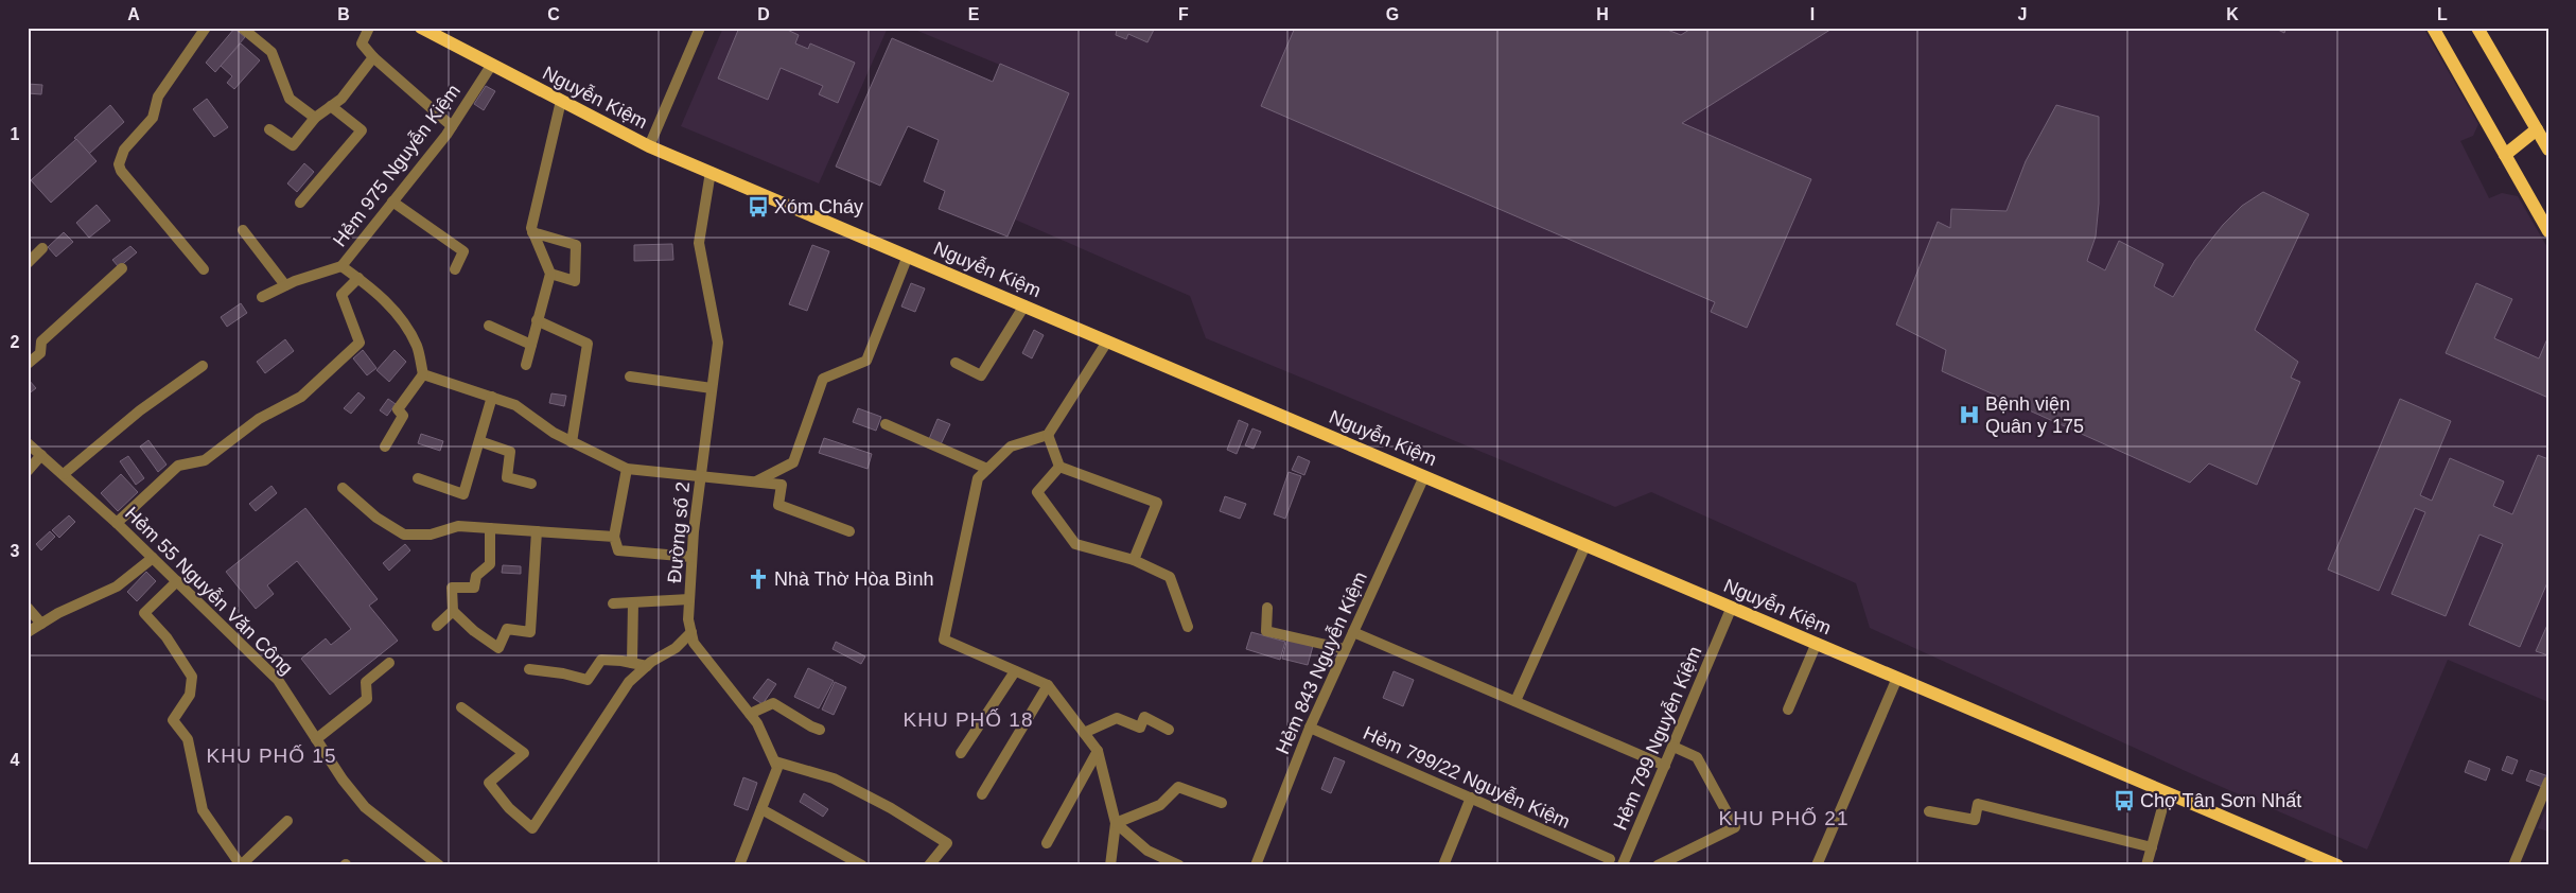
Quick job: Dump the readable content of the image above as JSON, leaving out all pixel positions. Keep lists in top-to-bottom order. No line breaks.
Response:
{"streets":{"main road":["Nguyễn Kiệm"],"street":["Hẻm 975 Nguyễn Kiệm","Đường số 2","Hẻm 55 Nguyễn Văn Công","Hẻm 843 Nguyễn Kiệm","Hẻm 799 Nguyễn Kiệm","Hẻm 799/22 Nguyễn Kiệm"]},"crossings":[["Nguyễn Kiệm","Hẻm 975 Nguyễn Kiệm"],["Nguyễn Kiệm","Đường số 2"],["Nguyễn Kiệm","Hẻm 843 Nguyễn Kiệm"],["Nguyễn Kiệm","Hẻm 799 Nguyễn Kiệm"],["Hẻm 843 Nguyễn Kiệm","Hẻm 799/22 Nguyễn Kiệm"],["Hẻm 799 Nguyễn Kiệm","Hẻm 799/22 Nguyễn Kiệm"]],"districts":["KHU PHỐ 18","KHU PHỐ 15","KHU PHỐ 21"],"places":{"bus stop":["Xóm Cháy","Chợ Tân Sơn Nhất"],"hospital":["Bệnh viện Quân y 175"],"church":["Nhà Thờ Hòa Bình"]},"grid":{"columns":["A","B","C","D","E","F","G","H","I","J","K","L"],"rows":["1","2","3","4"]}}
